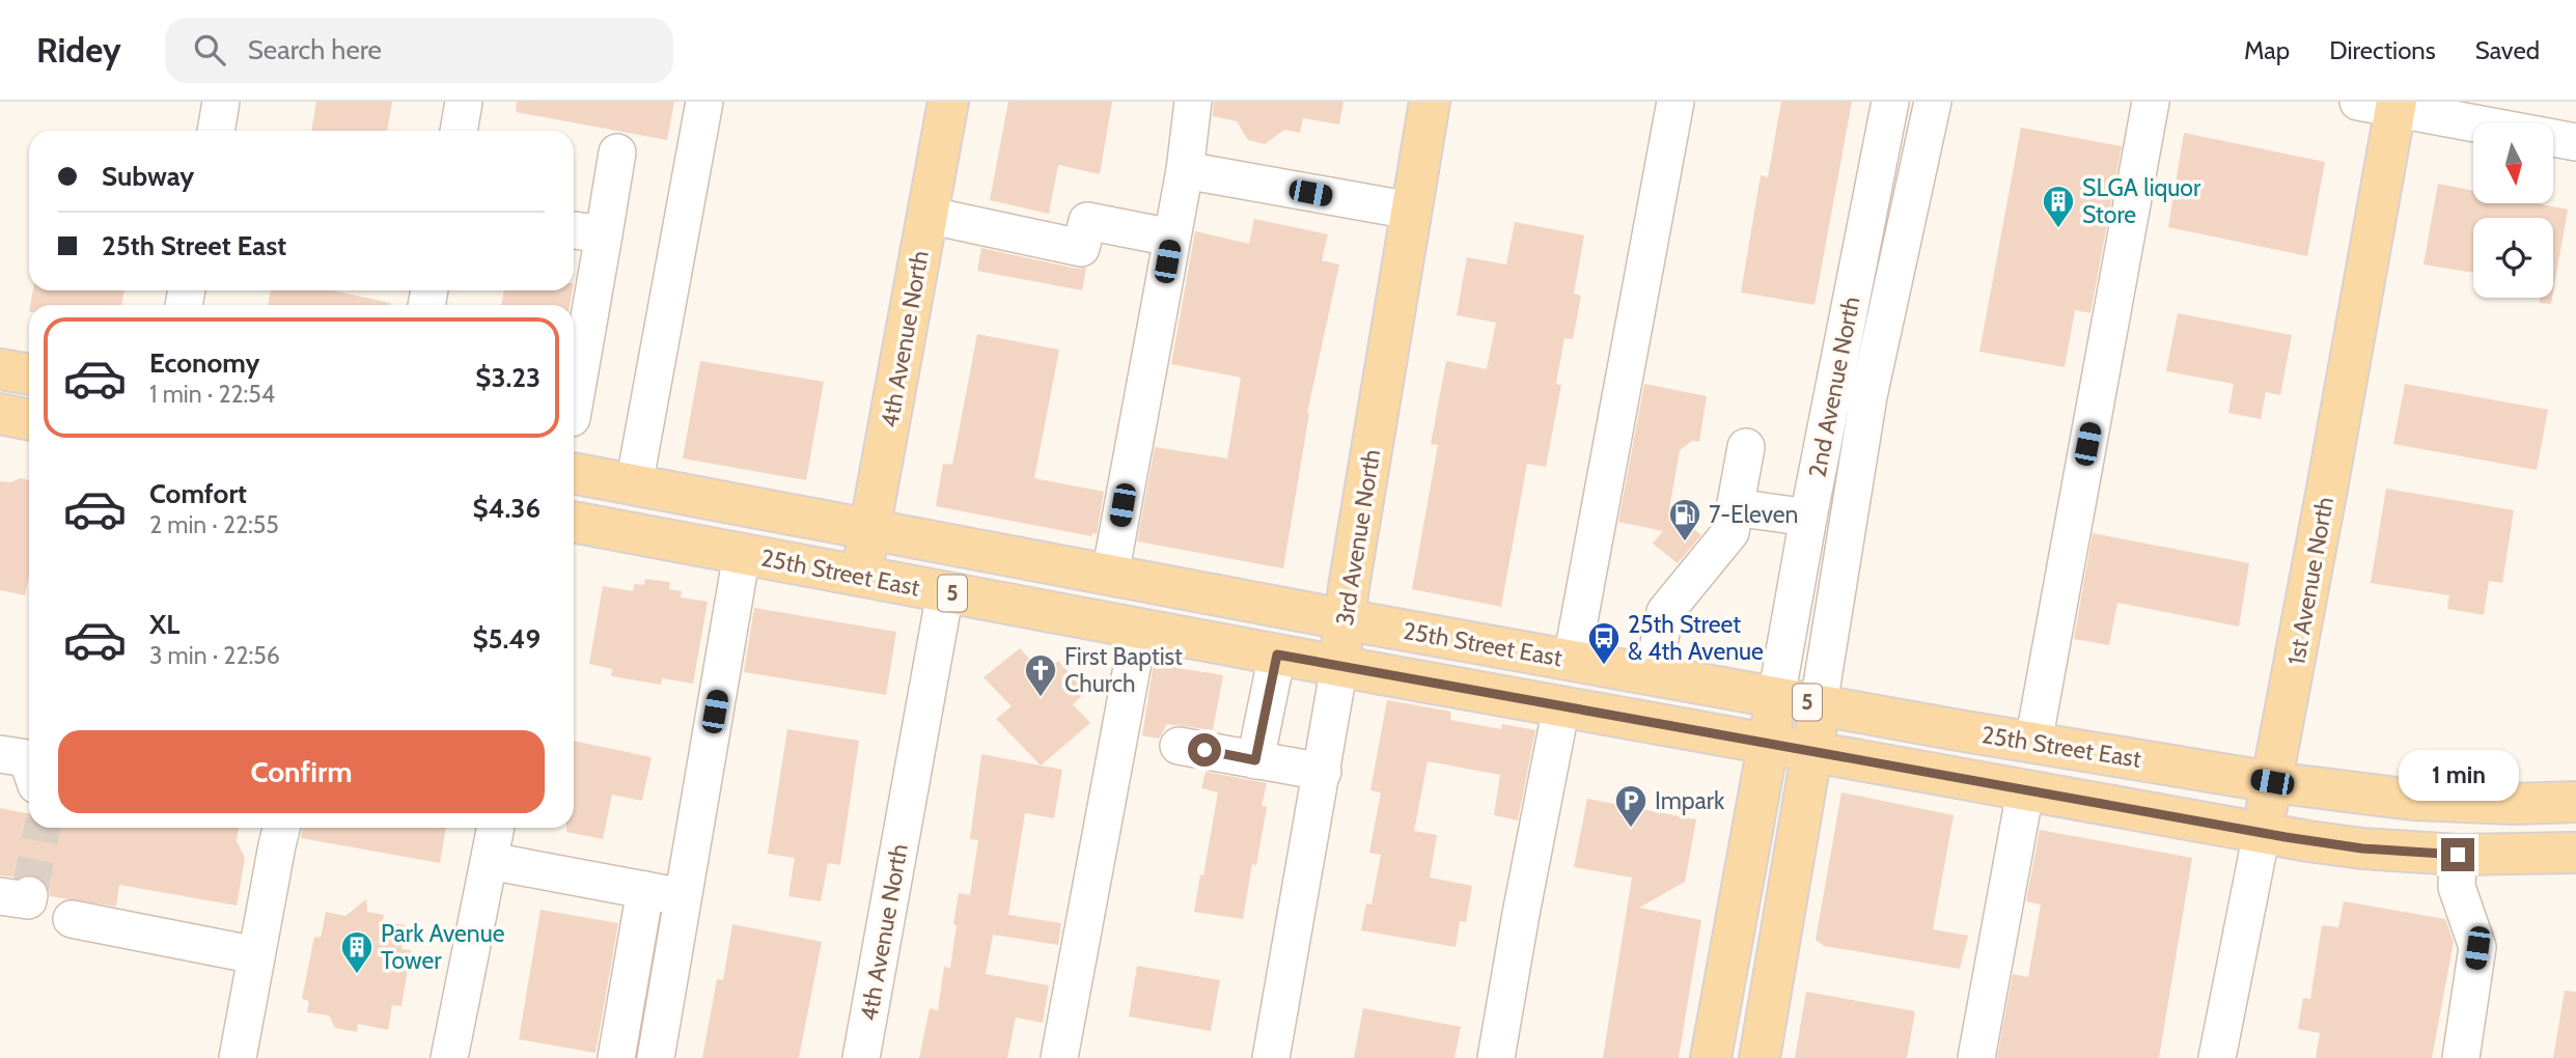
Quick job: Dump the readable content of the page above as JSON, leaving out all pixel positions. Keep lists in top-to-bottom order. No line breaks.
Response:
{"streets":{"main road":["4th Avenue North","2nd Avenue North","3rd Avenue North","25th Street East","1st Avenue North","5"]},"crossings":[["4th Avenue North","25th Street East"],["2nd Avenue North","25th Street East"],["3rd Avenue North","25th Street East"],["25th Street East","1st Avenue North"]],"places":{"building":["SLGA liquor Store","Park Avenue Tower"],"fuel station":["7-Eleven"],"bus stop":["25th Street & 4th Avenue"],"church":["First Baptist Church"],"parking":["Impark"]},"north":"bottom","page":{"header":"Ridey","search":"Search here","nav":["Map","Directions","Saved"],"banner":["Subway","25th Street East"],"list":[{"name":"Economy","note":"1 min · 22:54","value":"$3.23"},{"name":"Comfort","note":"2 min · 22:55","value":"$4.36"},{"name":"XL","note":"3 min · 22:56","value":"$5.49"}],"buttons":"Confirm","bubble":"1 min"}}
